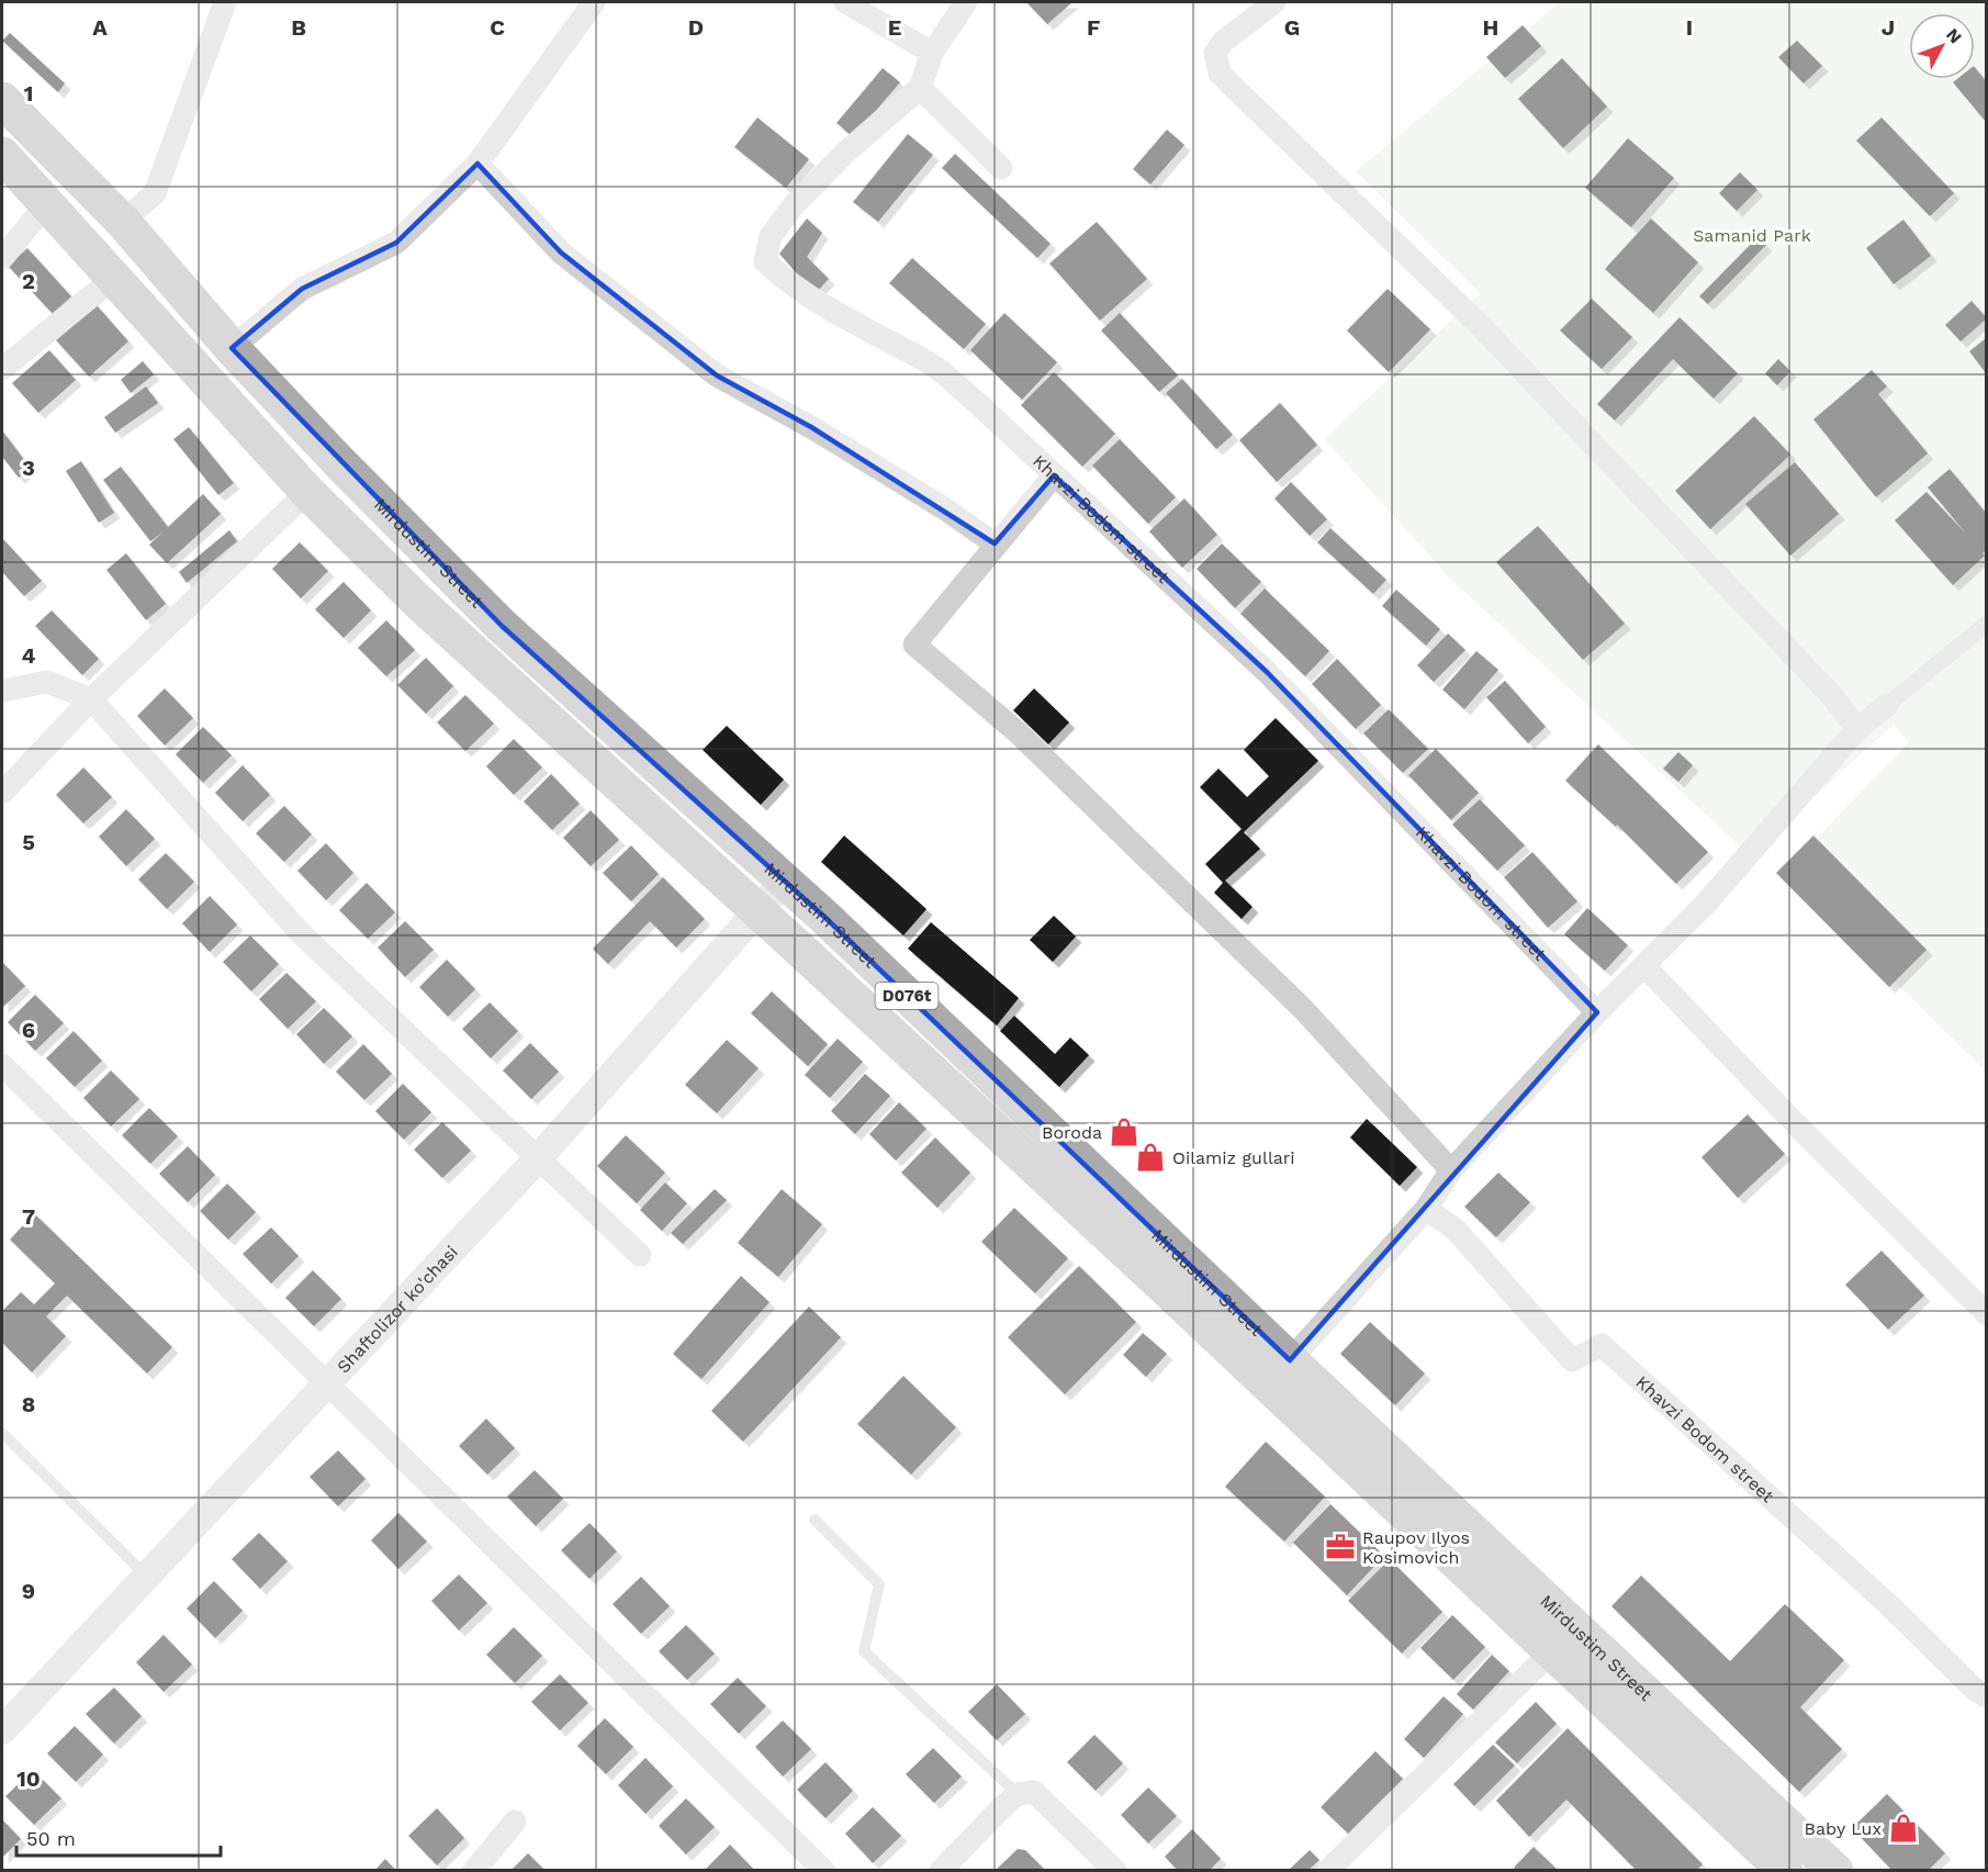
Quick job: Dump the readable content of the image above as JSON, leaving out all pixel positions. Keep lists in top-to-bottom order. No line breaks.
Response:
{"streets":{"main road":["Mirdustim Street","D076t"],"street":["Khavzi Bodom street","Shaftolizor ko'chasi"]},"crossings":[["Mirdustim Street","Shaftolizor ko'chasi"]],"parks":["Samanid Park"],"places":{"shop":["Boroda","Oilamiz gullari","Baby Lux"],"office":["Raupov Ilyos Kosimovich"]},"scale_bar":"50 m","north":"top right","grid":{"columns":["A","B","C","D","E","F","G","H","I","J"],"rows":["1","2","3","4","5","6","7","8","9","10"]}}
